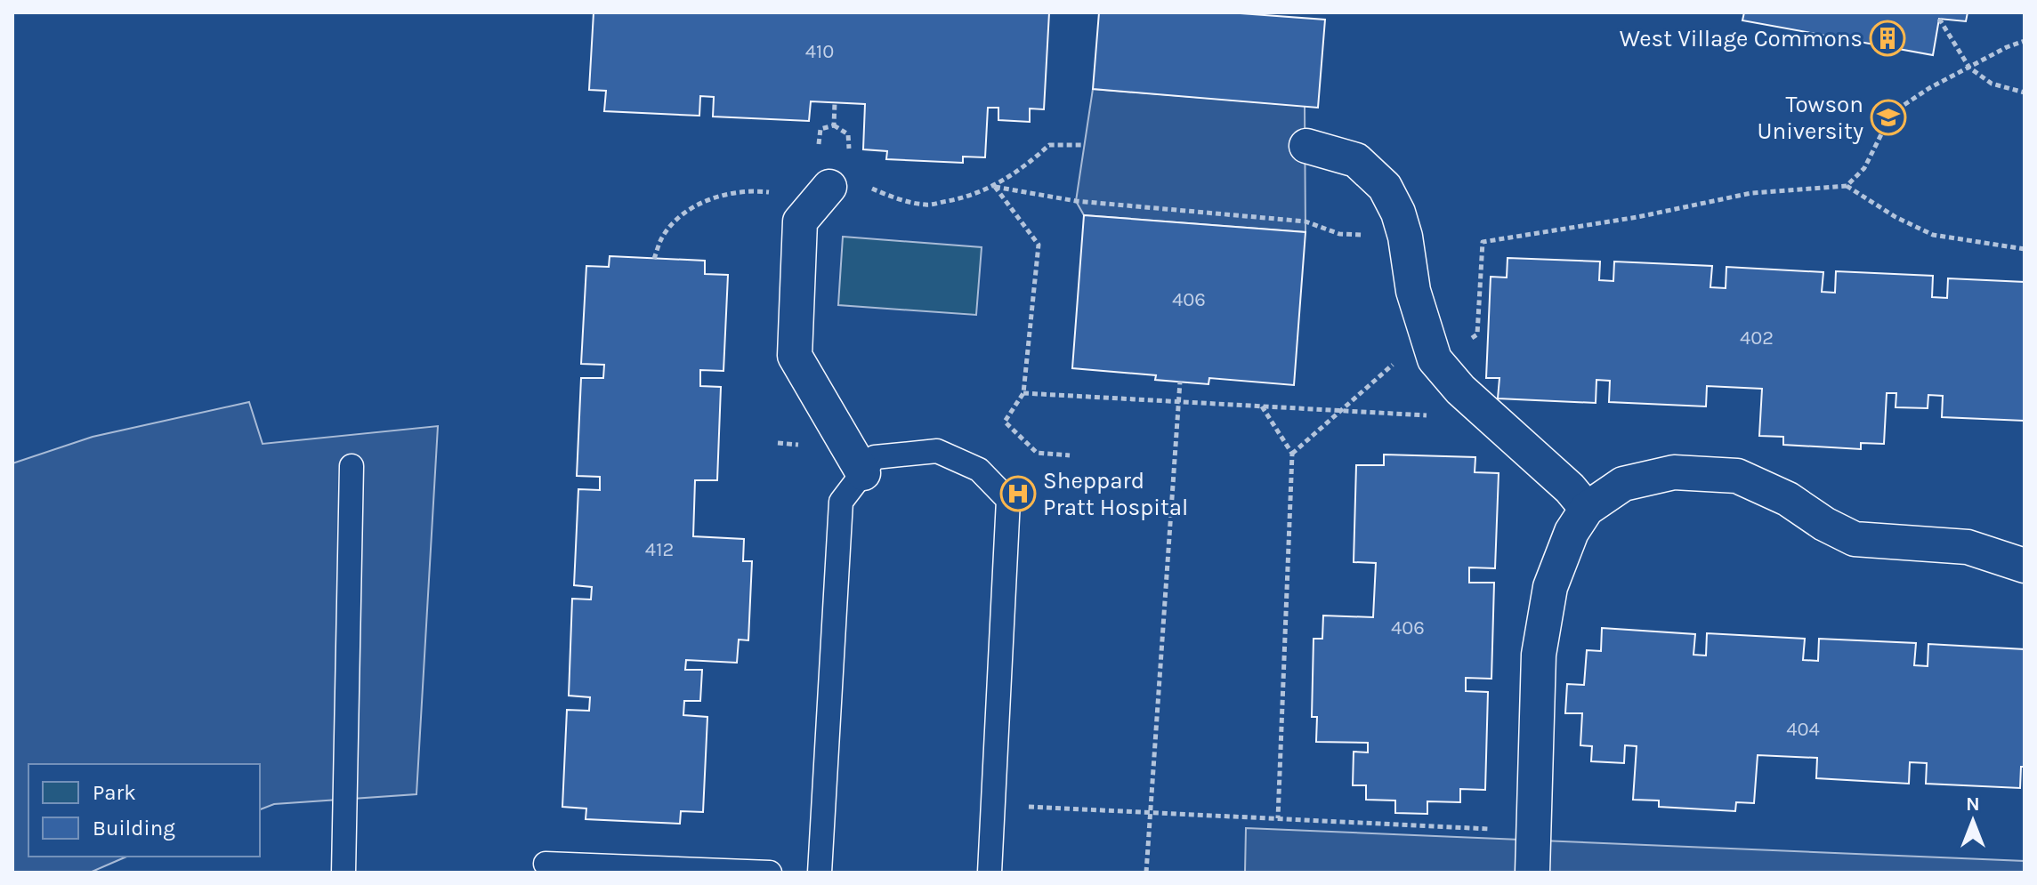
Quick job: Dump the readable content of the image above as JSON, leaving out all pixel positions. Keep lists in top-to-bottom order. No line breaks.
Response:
{"places":{"building":["West Village Commons"],"school or university":["Towson University"],"hospital":["Sheppard Pratt Hospital"]},"house_numbers":["410","406","402","412","406","404"],"legend":["Park","Building"],"north":"top"}
